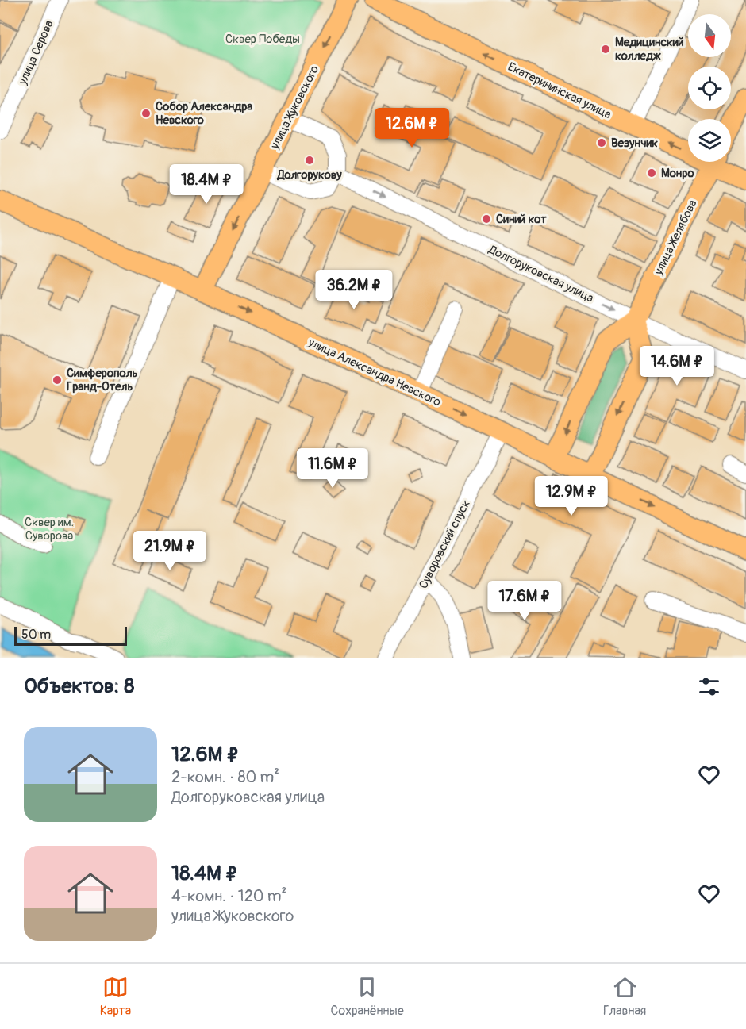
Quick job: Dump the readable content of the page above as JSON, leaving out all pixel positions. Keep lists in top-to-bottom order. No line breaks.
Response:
{"streets":{"main road":["Екатерининская улица","улица Жуковского","улица Желябова","улица Александра Невского"],"street":["улица Серова","Долгоруковская улица","Суворовский спуск"]},"crossings":[["улица Жуковского","улица Александра Невского"],["улица Желябова","Долгоруковская улица"],["улица Желябова","улица Александра Невского"],["улица Александра Невского","Суворовский спуск"]],"one_way":["Екатерининская улица","улица Жуковского","Долгоруковская улица","улица Александра Невского"],"parks":["Сквер Победы","Сквер им. Суворова"],"places":["Медицинский колледж","Собор Александра Невского","Везунчик","Долгорукову","Монро","Синий кот","Симферополь Гранд-Отель"],"scale_bar":"50 m","north":"bottom","page":{"price":["12.6M ₽","18.4M ₽","36.2M ₽","14.6M ₽","11.6M ₽","12.9M ₽","21.9M ₽","17.6M ₽"],"scale":"50 m","heading":"Объектов: 8","list":[{"name":"12.6M ₽","note":"2-комн. · 80 m² · Долгоруковская улица"},{"name":"18.4M ₽","note":"4-комн. · 120 m² · улица Жуковского"}],"tabs":["Карта","Сохранённые","Главная"]}}
